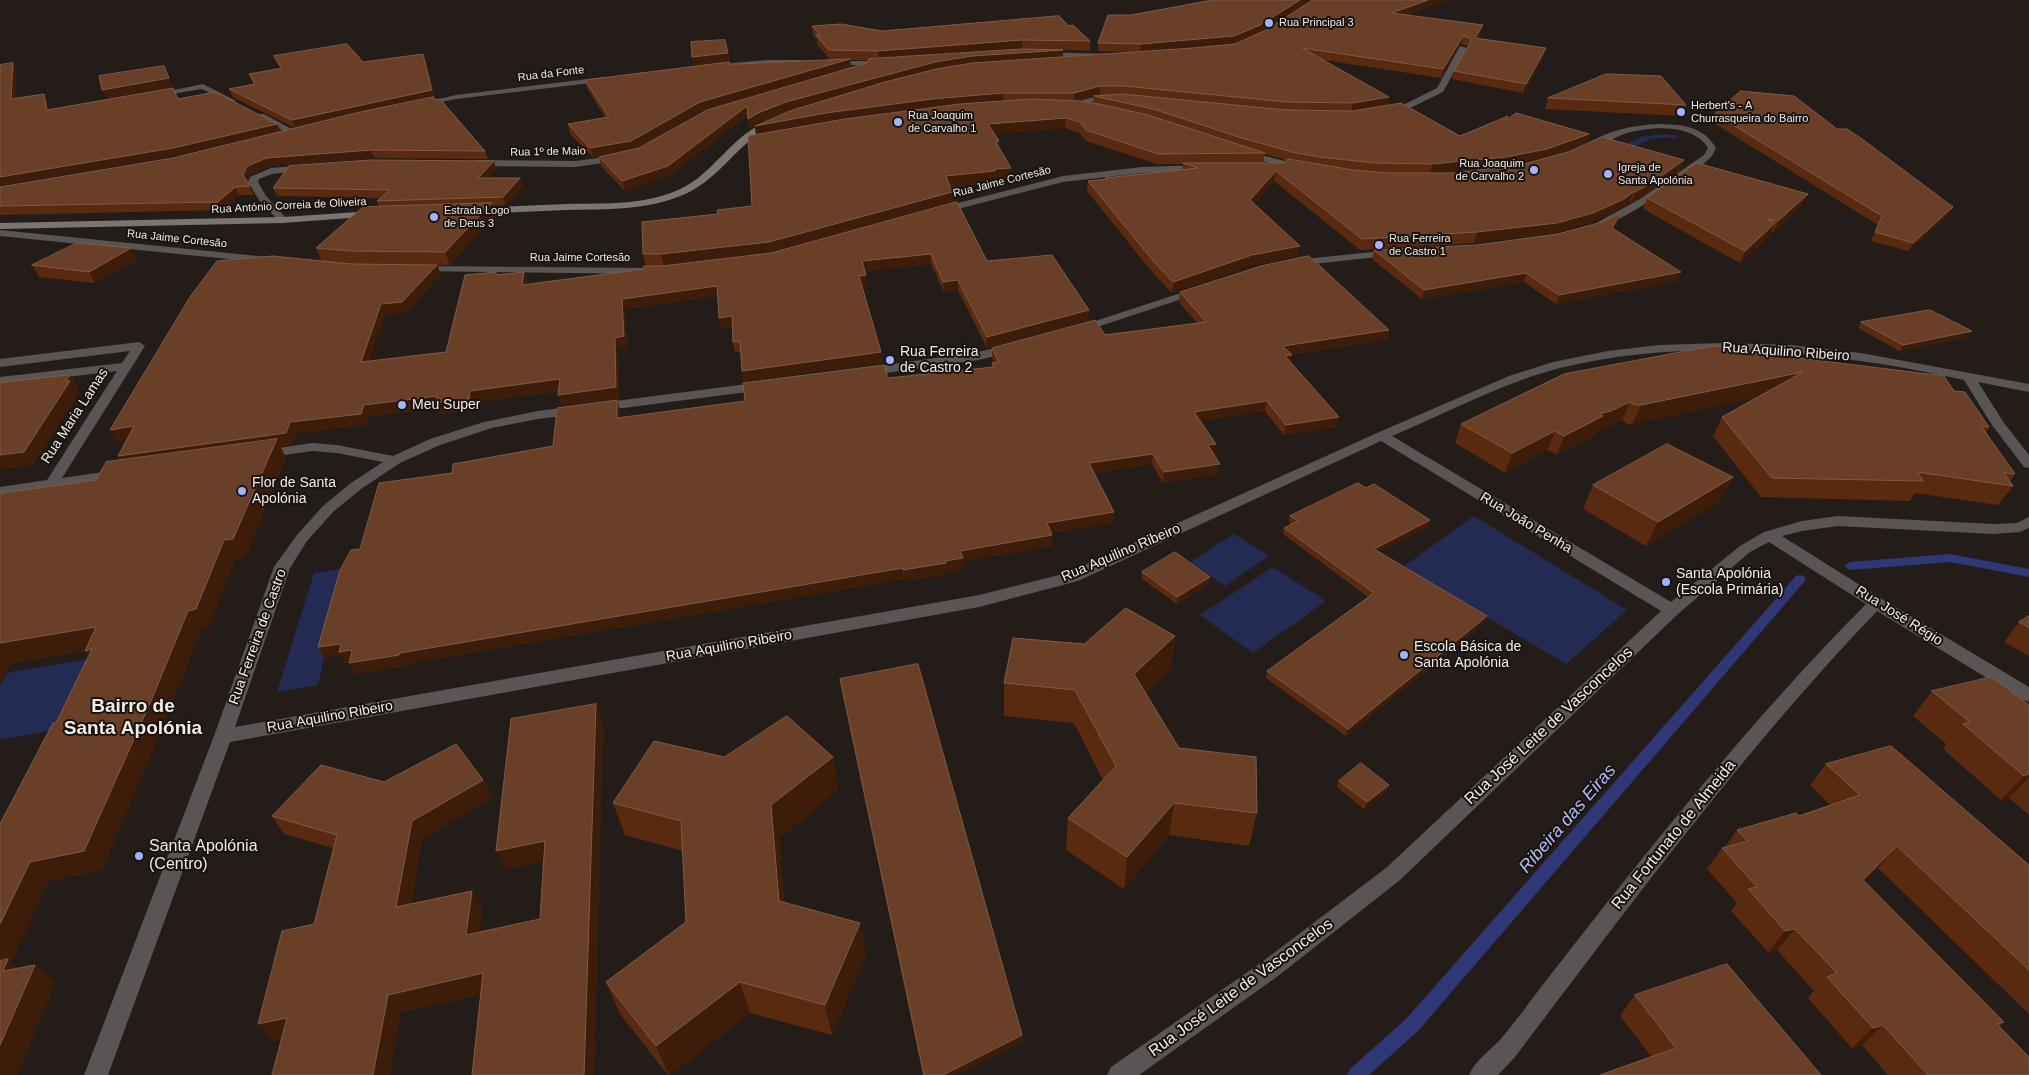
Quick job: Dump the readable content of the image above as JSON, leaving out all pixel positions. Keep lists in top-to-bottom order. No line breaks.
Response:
{"streets":{"street":["Rua da Fonte","Rua 1º de Maio","Rua Jaime Cortesão","Rua António Correia de Oliveira","Rua Aquilino Ribeiro","Rua Maria Lamas","Rua João Penha","Rua José Régio","Rua Ferreira de Castro","Rua José Leite de Vasconcelos","Rua Fortunato de Almeida"]},"crossings":[["Rua Aquilino Ribeiro","Rua João Penha"],["Rua Aquilino Ribeiro","Rua Ferreira de Castro"],["Rua João Penha","Rua José Leite de Vasconcelos"],["Rua José Régio","Rua José Leite de Vasconcelos"],["Rua José Régio","Rua Fortunato de Almeida"]],"districts":["Bairro de Santa Apolónia"],"water":["Ribeira das Eiras"],"places":["Rua Principal 3","Herbert's - A Churrasqueira do Bairro","Rua Joaquim de Carvalho 1","Rua Joaquim de Carvalho 2","Igreja de Santa Apolónia","Estrada Logo de Deus 3","Rua Ferreira de Castro 1","Rua Ferreira de Castro 2","Meu Super","Flor de Santa Apolónia","Santa Apolónia (Escola Primária)","Escola Básica de Santa Apolónia","Santa Apolónia (Centro)"]}
